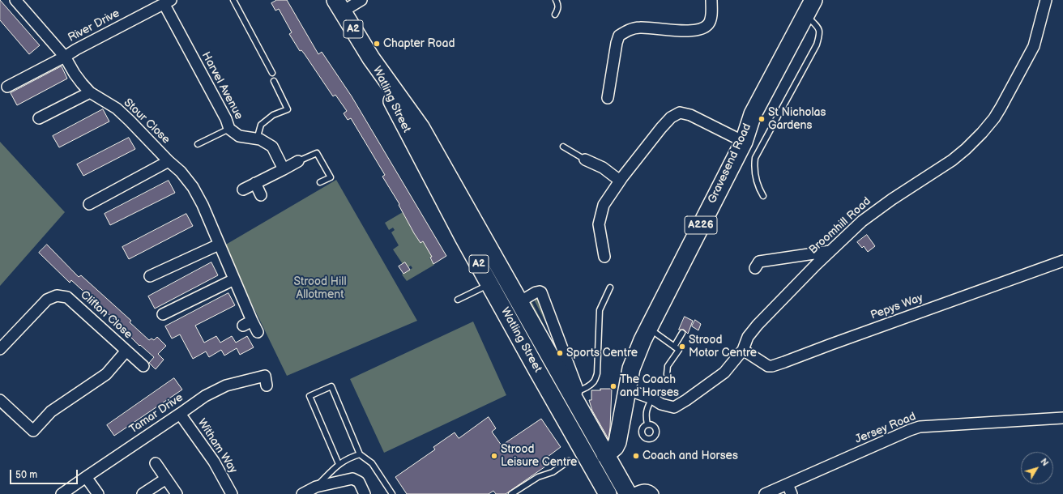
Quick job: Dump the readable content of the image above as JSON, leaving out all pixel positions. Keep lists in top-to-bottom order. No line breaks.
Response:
{"streets":{"main road":["A2","Watling Street","Gravesend Road","A226"],"street":["River Drive","Harvel Avenue","Stour Close","Broomhill Road","Pepys Way","Clifton Close","Tamar Drive","Jersey Road","Witham Way"]},"crossings":[["River Drive","Harvel Avenue"],["River Drive","Stour Close"],["A2","Watling Street"],["A2","Gravesend Road"],["Watling Street","Gravesend Road"],["Gravesend Road","Broomhill Road"],["Broomhill Road","Pepys Way"],["Tamar Drive","Witham Way"]],"parks":["Strood Hill Allotment"],"places":["Chapter Road","St Nicholas Gardens","Strood Motor Centre","Sports Centre","The Coach and Horses","Strood Leisure Centre","Coach and Horses"],"scale_bar":"50 m","north":"top right"}
